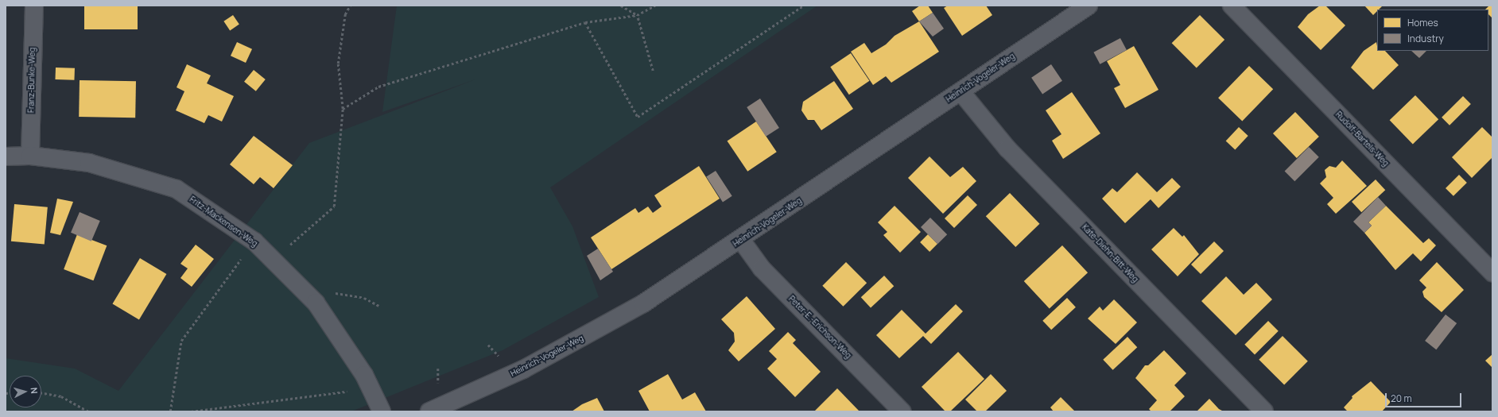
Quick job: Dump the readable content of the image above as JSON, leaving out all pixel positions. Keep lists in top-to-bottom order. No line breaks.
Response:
{"streets":{"street":["Heinrich-Vogeler-Weg","Franz-Bunke-Weg","Rudolf-Bartels-Weg","Fritz-Mackensen-Weg","Kate-Diehn-Bitt-Weg","Peter-E.-Erichson-Weg"]},"crossings":[["Heinrich-Vogeler-Weg","Kate-Diehn-Bitt-Weg"],["Heinrich-Vogeler-Weg","Peter-E.-Erichson-Weg"],["Franz-Bunke-Weg","Fritz-Mackensen-Weg"]],"legend":["Homes","Industry"],"scale_bar":"20 m","north":"right"}
